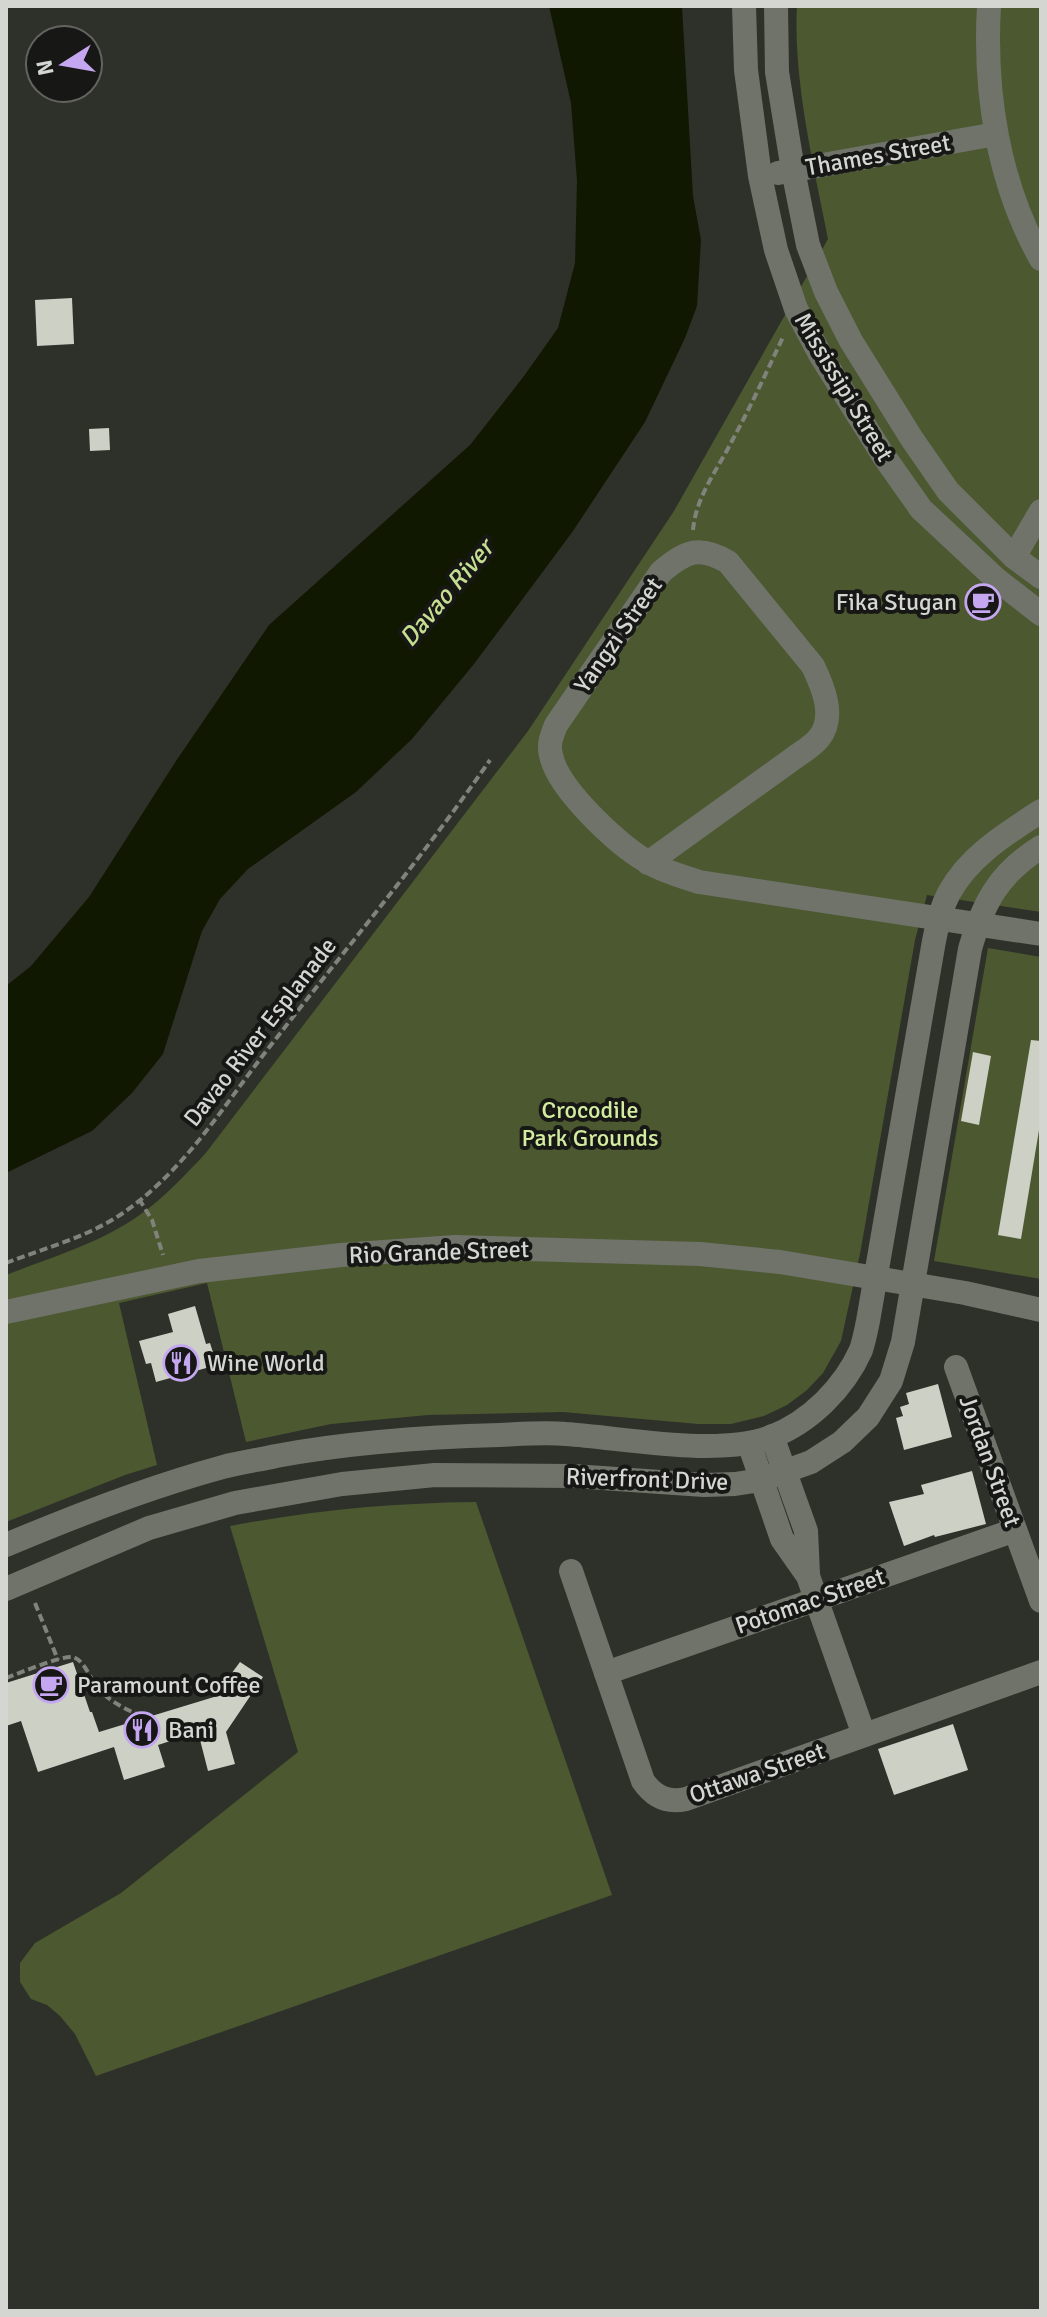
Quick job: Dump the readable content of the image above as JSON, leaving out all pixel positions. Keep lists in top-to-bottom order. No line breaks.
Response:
{"streets":{"street":["Thames Street","Mississipi Street","Yangzi Street","Rio Grande Street","Jordan Street","Riverfront Drive","Potomac Street","Ottawa Street"],"path":["Davao River Esplanade"]},"crossings":[["Thames Street","Mississipi Street"],["Yangzi Street","Riverfront Drive"],["Rio Grande Street","Riverfront Drive"],["Jordan Street","Potomac Street"],["Potomac Street","Ottawa Street"]],"water":["Davao River"],"parks":["Crocodile Park Grounds"],"places":{"cafe":["Fika Stugan","Paramount Coffee"],"restaurant":["Wine World","Bani"]},"north":"left"}
